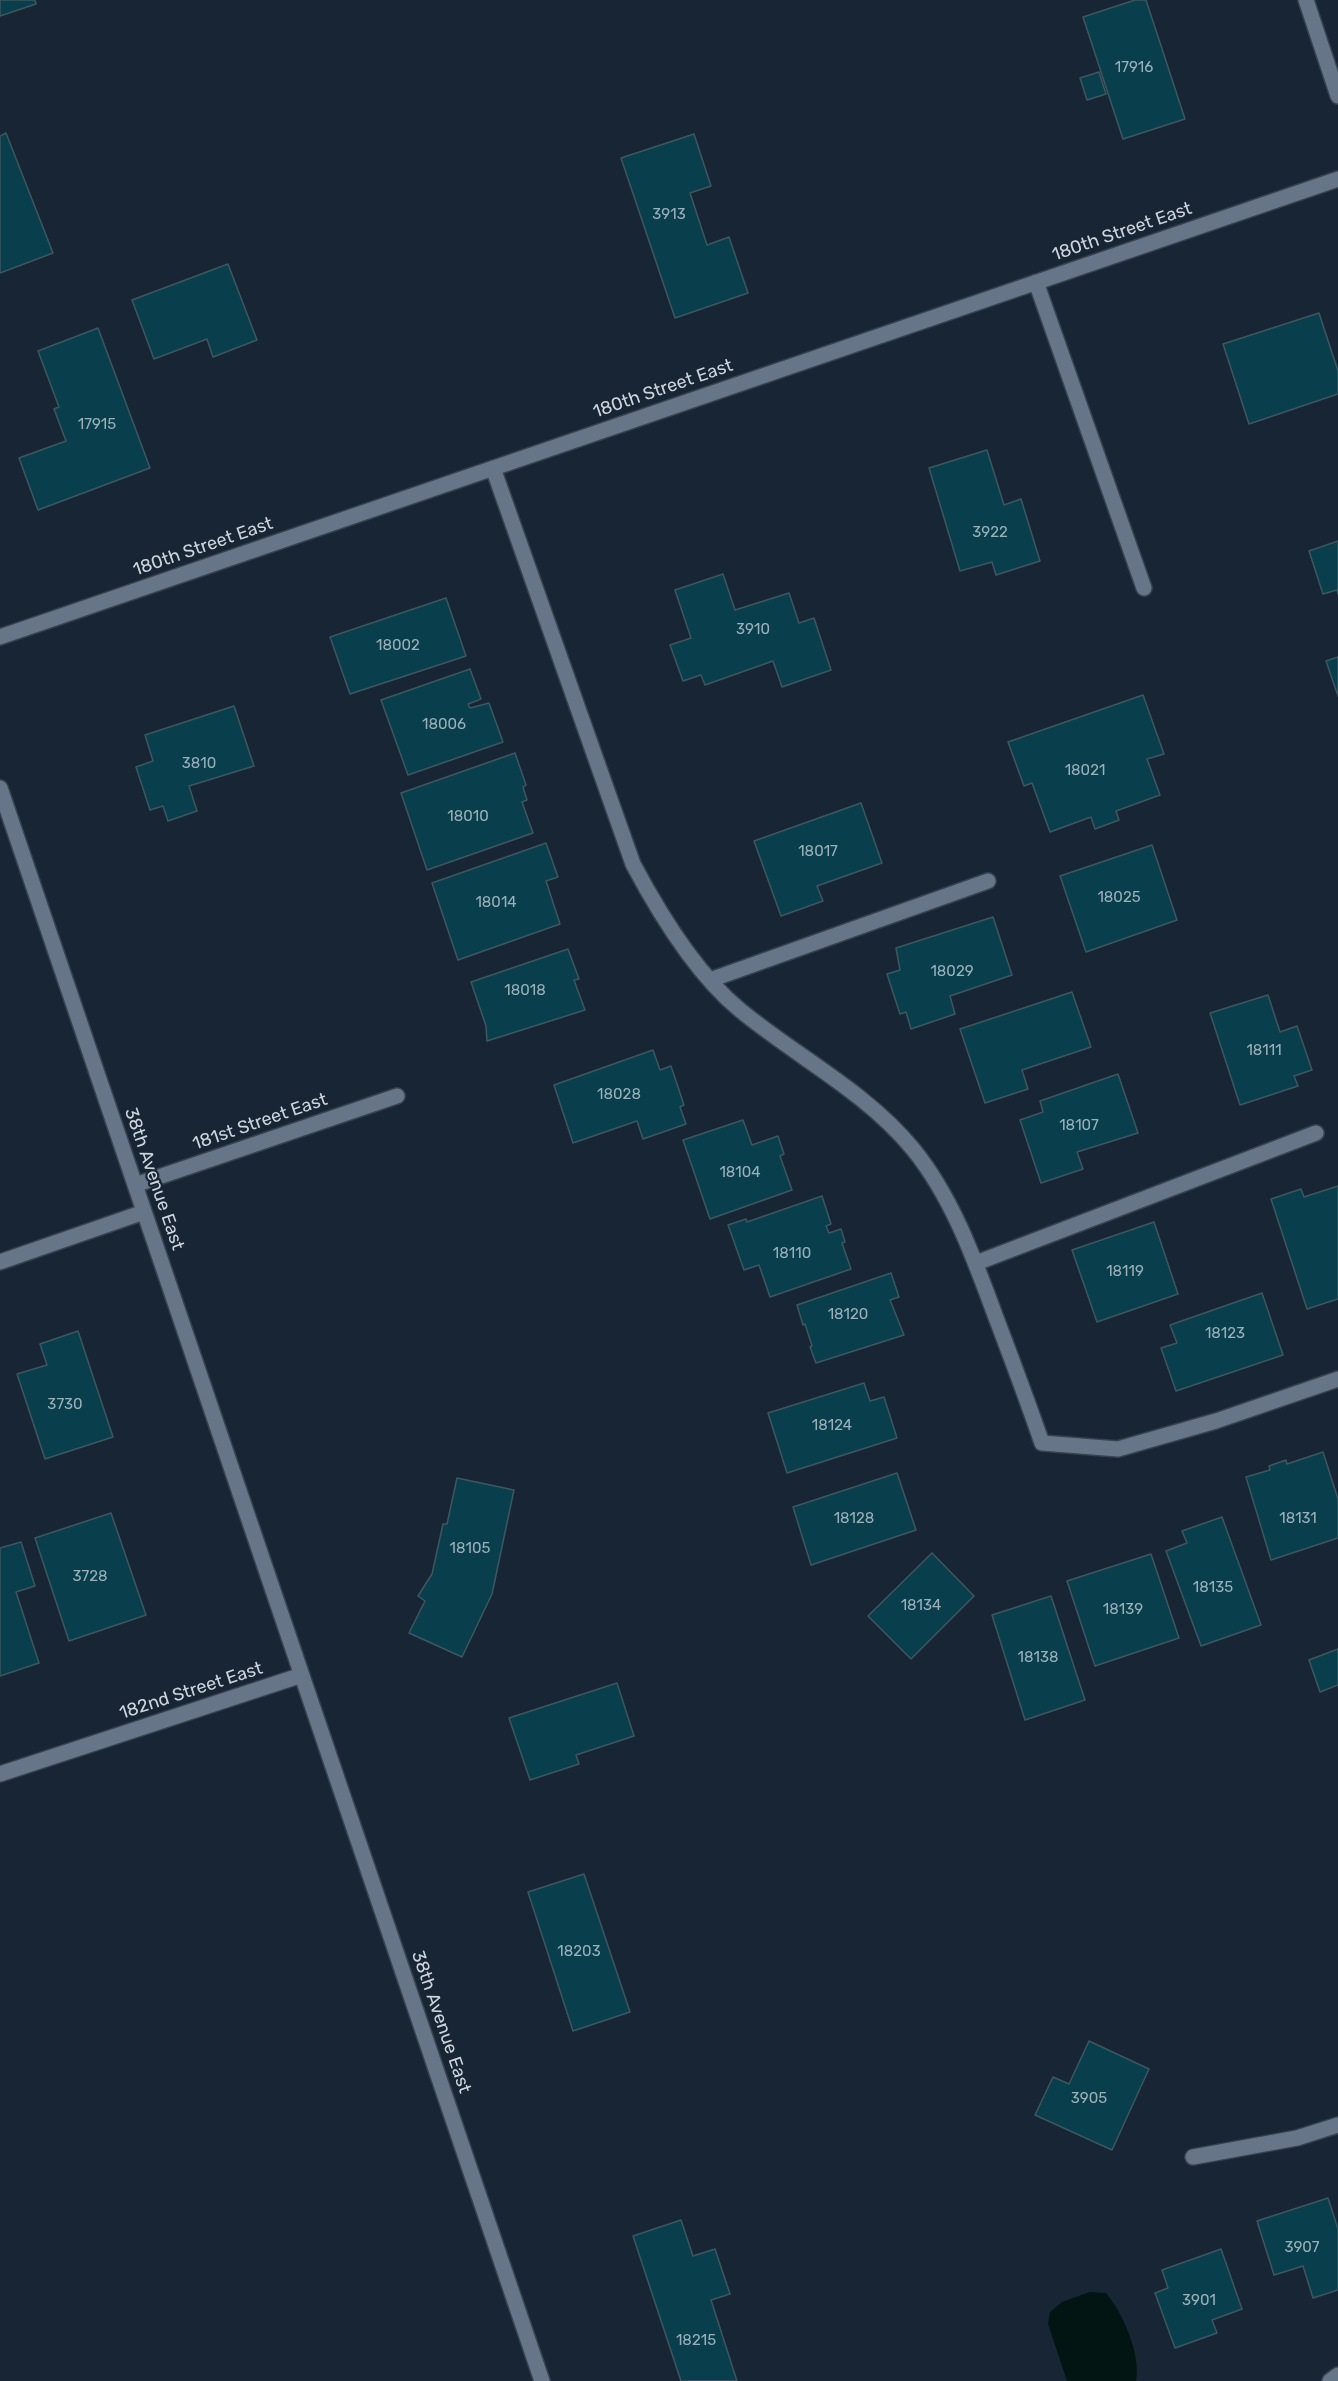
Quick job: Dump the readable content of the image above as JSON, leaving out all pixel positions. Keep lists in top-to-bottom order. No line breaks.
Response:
{"streets":{"street":["180th Street East","181st Street East","38th Avenue East","182nd Street East"]},"crossings":[["181st Street East","38th Avenue East"],["38th Avenue East","182nd Street East"]],"house_numbers":["17916","3913","17915","3922","3910","18002","18006","3810","18021","18010","18017","18025","18014","18029","18018","18111","18028","18107","18104","18110","18119","18120","18123","3730","18124","18128","18131","18105","3728","18135","18134","18139","18138","18203","3905","3907","3901","18215"]}
